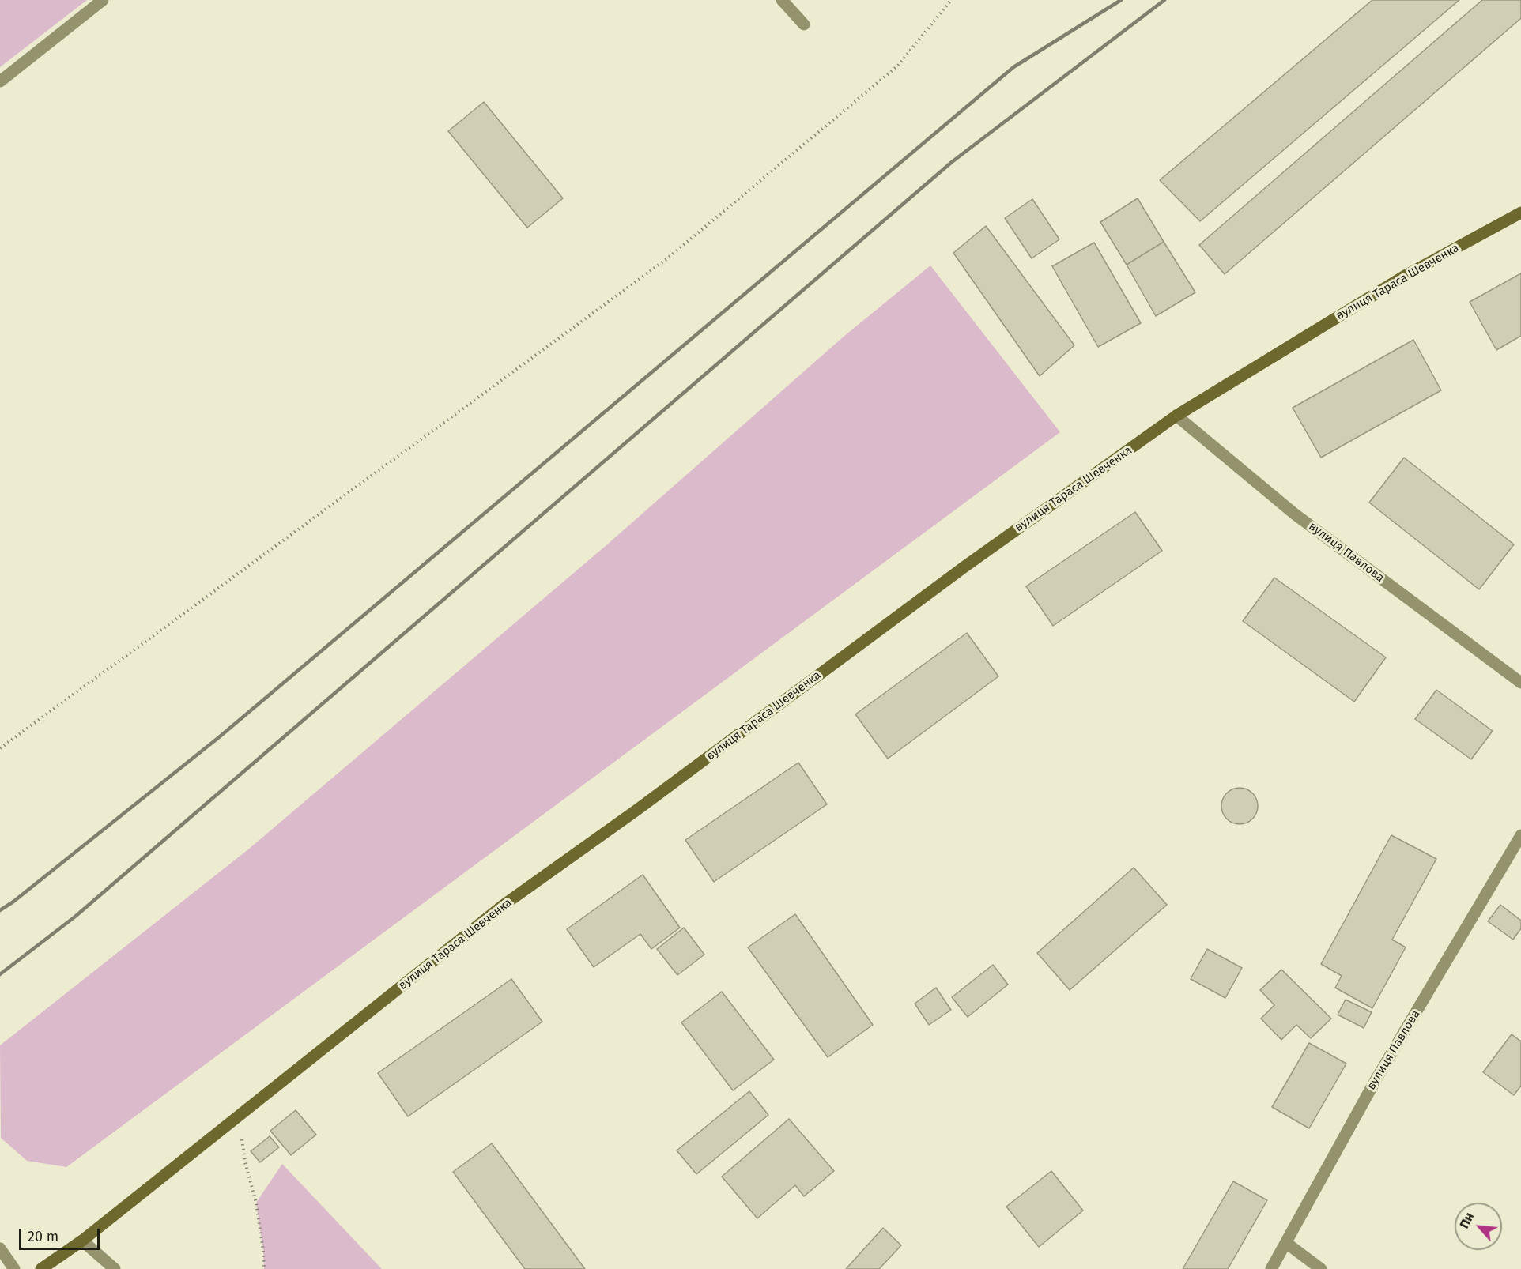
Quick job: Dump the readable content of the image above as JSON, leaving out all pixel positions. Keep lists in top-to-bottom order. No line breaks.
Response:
{"streets":{"main road":["вулиця Тараса Шевченка"],"street":["вулиця Павлова"]},"crossings":[["вулиця Тараса Шевченка","вулиця Павлова"]],"scale_bar":"20 m","north":"top left"}
